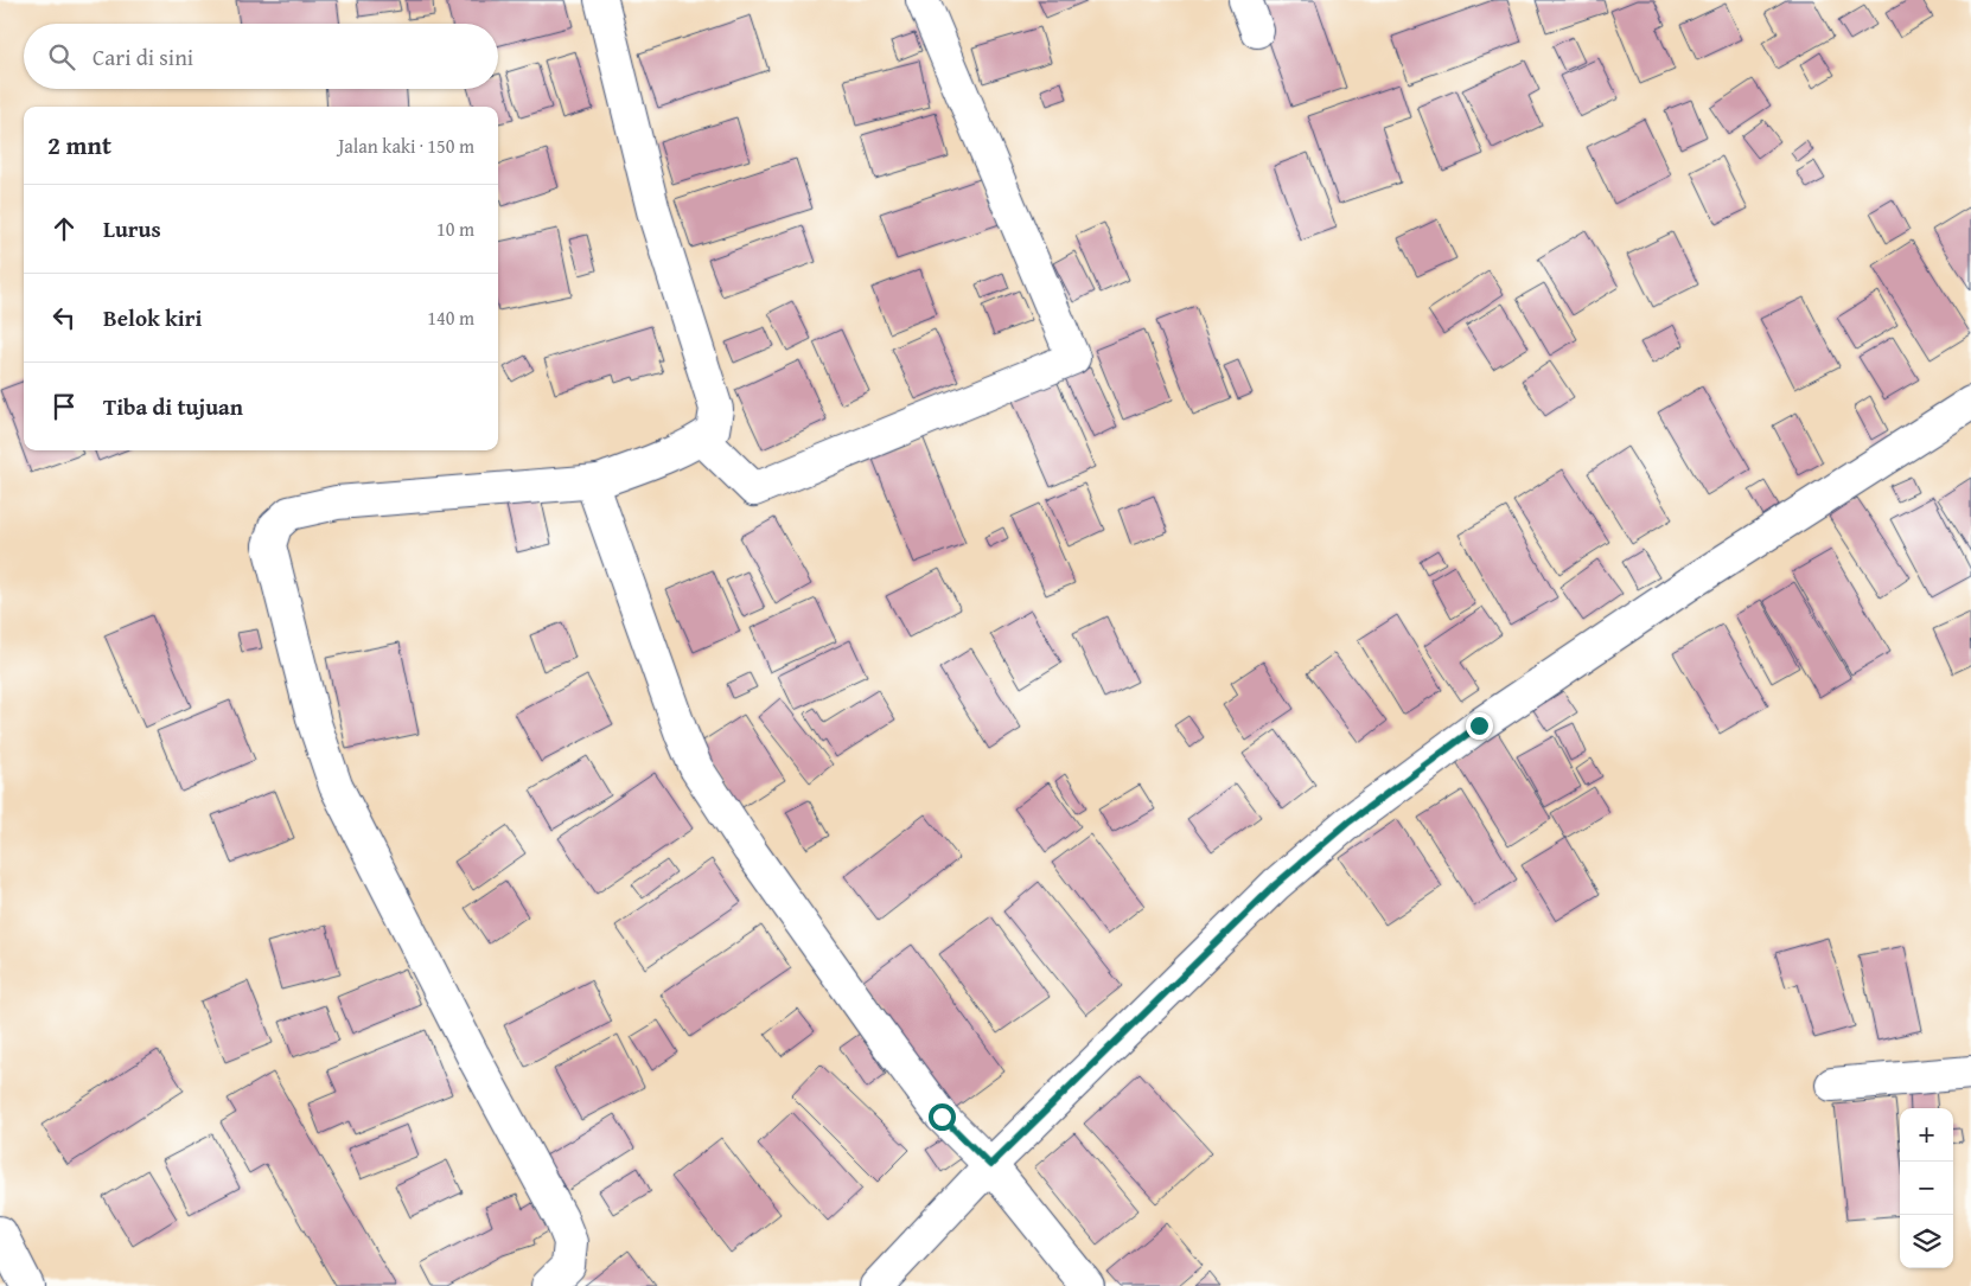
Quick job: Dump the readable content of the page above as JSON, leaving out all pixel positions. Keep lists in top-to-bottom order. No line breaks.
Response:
{"page":{"search":"Cari di sini","heading":["2 mnt","Jalan kaki · 150 m"],"list":[["Lurus","10 m"],["Belok kiri","140 m"],"Tiba di tujuan"],"map_buttons":["+","−"]}}
